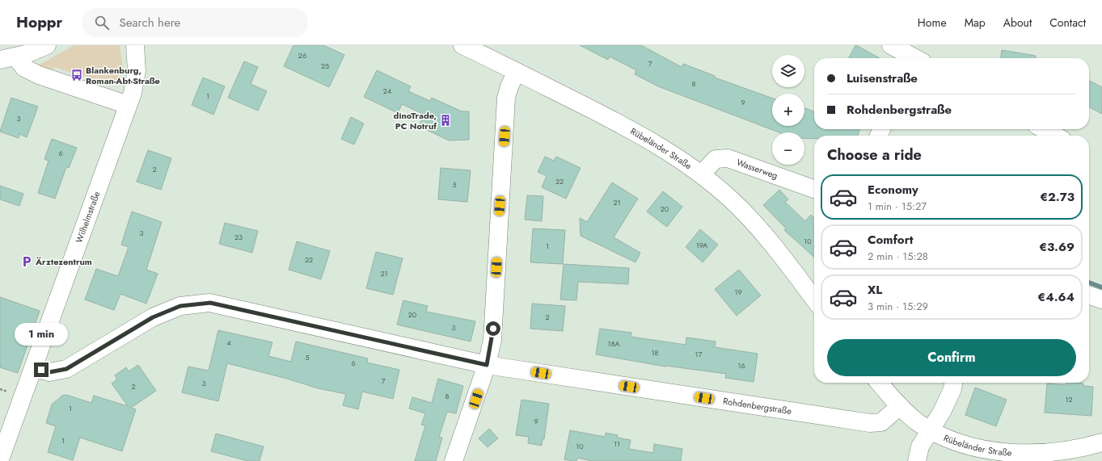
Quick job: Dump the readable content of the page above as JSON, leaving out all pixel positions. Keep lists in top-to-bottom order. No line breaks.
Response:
{"streets":{"street":["Rübeländer Straße","Wasserweg","Wilhelmstraße","Rohdenbergstraße"]},"crossings":[["Rübeländer Straße","Wasserweg"],["Rübeländer Straße","Rohdenbergstraße"],["Wilhelmstraße","Rohdenbergstraße"]],"places":{"bus stop":["Blankenburg, Roman-Abt-Straße"],"building":["dinoTrade, PC Notruf"],"parking":["Ärztezentrum"]},"house_numbers":["26","7","25","8","24","1","9","3","6","2","22","5","21","20","3","23","10","19A","1","22","21","19","20","2","3","4","18A","18","17","5","6","16","7","3","2","8","12","1","9","1","11","10"],"page":{"header":"Hoppr","search":"Search here","nav":["Home","Map","About","Contact"],"map_buttons":["+","−"],"banner":["Luisenstraße","Rohdenbergstraße"],"heading":"Choose a ride","list":[{"name":"Economy","note":"1 min · 15:27","value":"€2.73"},{"name":"Comfort","note":"2 min · 15:28","value":"€3.69"},{"name":"XL","note":"3 min · 15:29","value":"€4.64"}],"bubble":"1 min","buttons":"Confirm"}}
